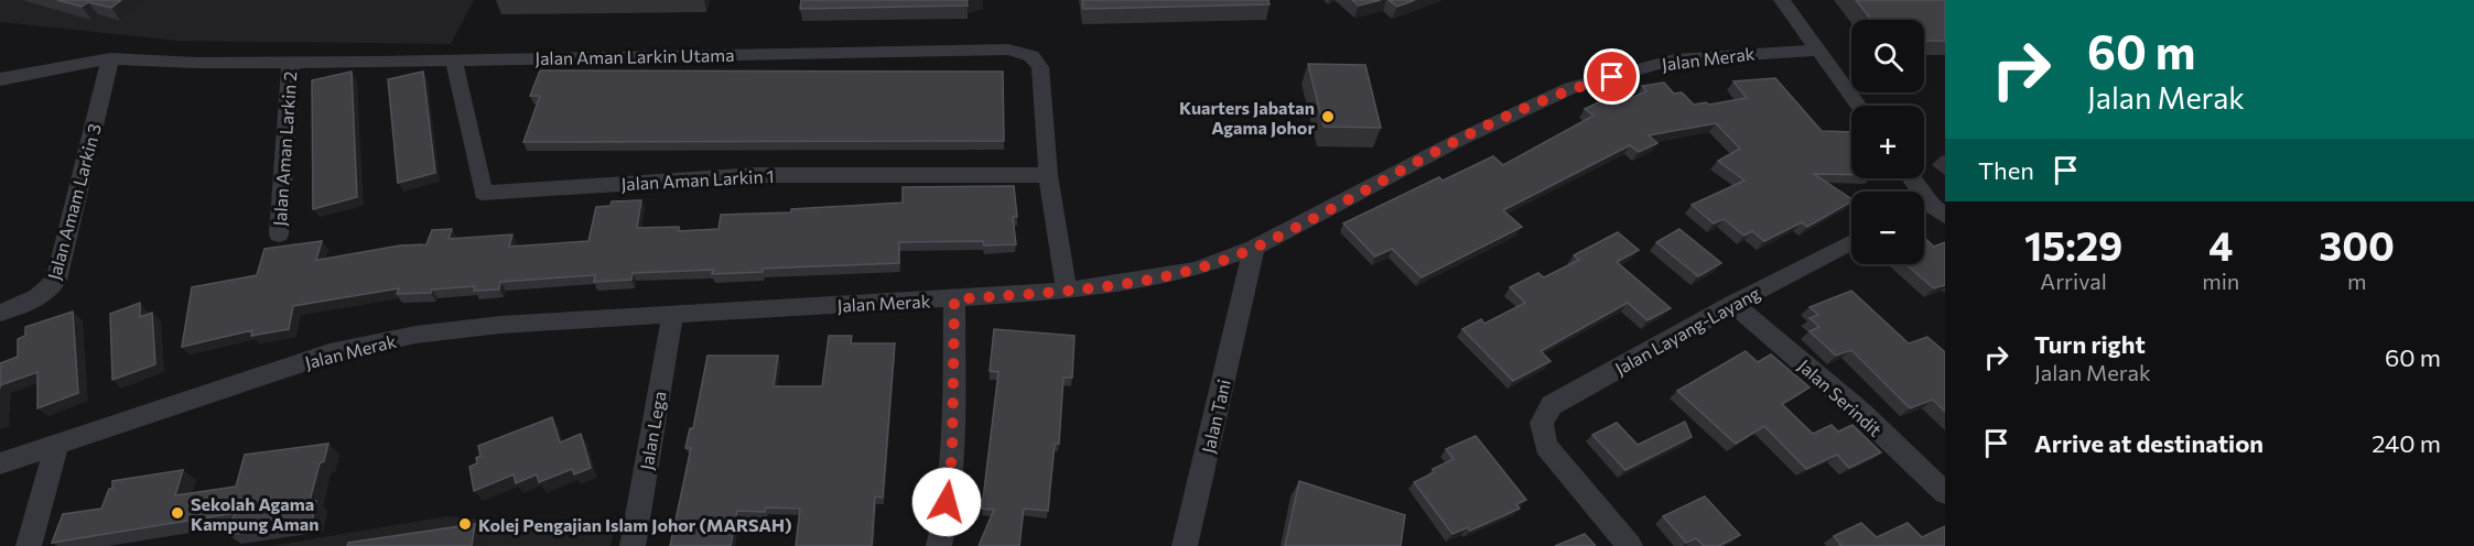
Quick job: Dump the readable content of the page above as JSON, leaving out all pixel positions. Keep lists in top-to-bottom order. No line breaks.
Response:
{"streets":{"street":["Jalan Aman Larkin Utama","Jalan Merak","Jalan Aman Larkin 2","Jalan Aman Larkin 1","Jalan Amam Larkin 3","Jalan Layang-Layang","Jalan Serindit","Jalan Tani","Jalan Lega"]},"crossings":[["Jalan Aman Larkin Utama","Jalan Merak"],["Jalan Aman Larkin Utama","Jalan Aman Larkin 2"],["Jalan Aman Larkin Utama","Jalan Aman Larkin 1"],["Jalan Aman Larkin Utama","Jalan Amam Larkin 3"],["Jalan Merak","Jalan Tani"],["Jalan Merak","Jalan Lega"],["Jalan Layang-Layang","Jalan Serindit"]],"places":["Kuarters Jabatan Agama Johor","Sekolah Agama Kampung Aman","Kolej Pengajian Islam Johor (MARSAH)"],"page":{"turn":["60 m","Jalan Merak"],"map_buttons":["+","−"],"then":"Then","eta":["15:29","Arrival","4","min","300","m"],"list":[{"name":"Turn right","note":"Jalan Merak","value":"60 m"},{"name":"Arrive at destination","value":"240 m"}]}}
